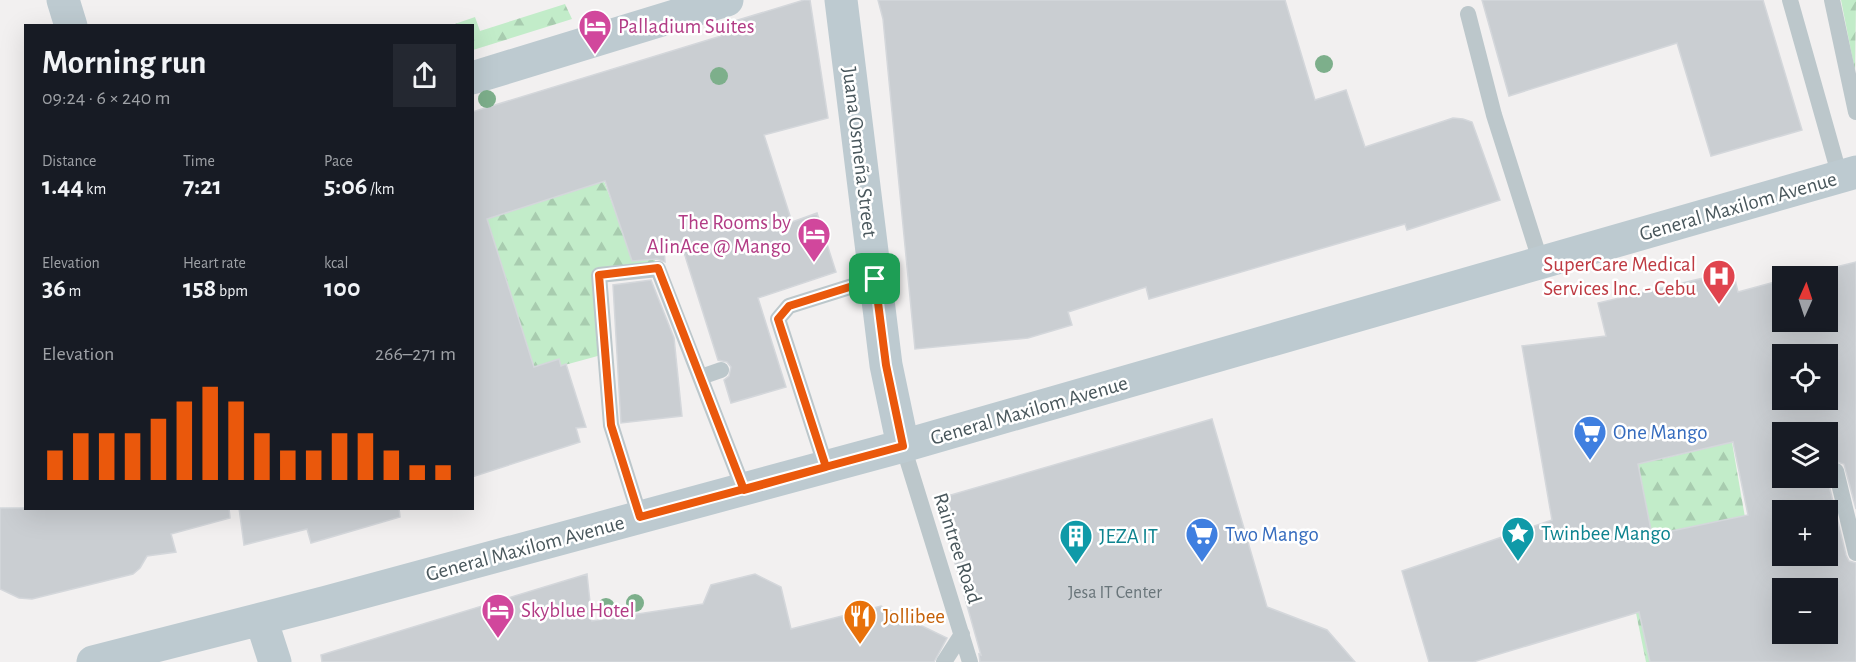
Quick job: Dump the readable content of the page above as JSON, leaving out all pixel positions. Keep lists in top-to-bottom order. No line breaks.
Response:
{"streets":{"main road":["Juana Osmeña Street","General Maxilom Avenue"],"lane":["Raintree Road"]},"crossings":[["Juana Osmeña Street","General Maxilom Avenue"],["Juana Osmeña Street","Raintree Road"],["General Maxilom Avenue","Raintree Road"]],"places":{"hotel":["Palladium Suites","The Rooms by AlinAce @ Mango","Skyblue Hotel"],"hospital":["SuperCare Medical Services Inc. - Cebu"],"supermarket":["One Mango","Two Mango"],"place":["Twinbee Mango"],"building":["JEZA IT"],"restaurant":["Jollibee"]},"house_numbers":["Jesa IT Center"],"north":"top","page":{"heading":["Morning run","09:24 · 6 × 240 m"],"stats":[["Distance","1.44 km"],["Time","7:21"],["Pace","5:06 /km"],["Elevation","36 m"],["Heart rate","158 bpm"],["kcal","100"]],"map_buttons":["+","−"],"chart":["Elevation","266–271 m"]}}
